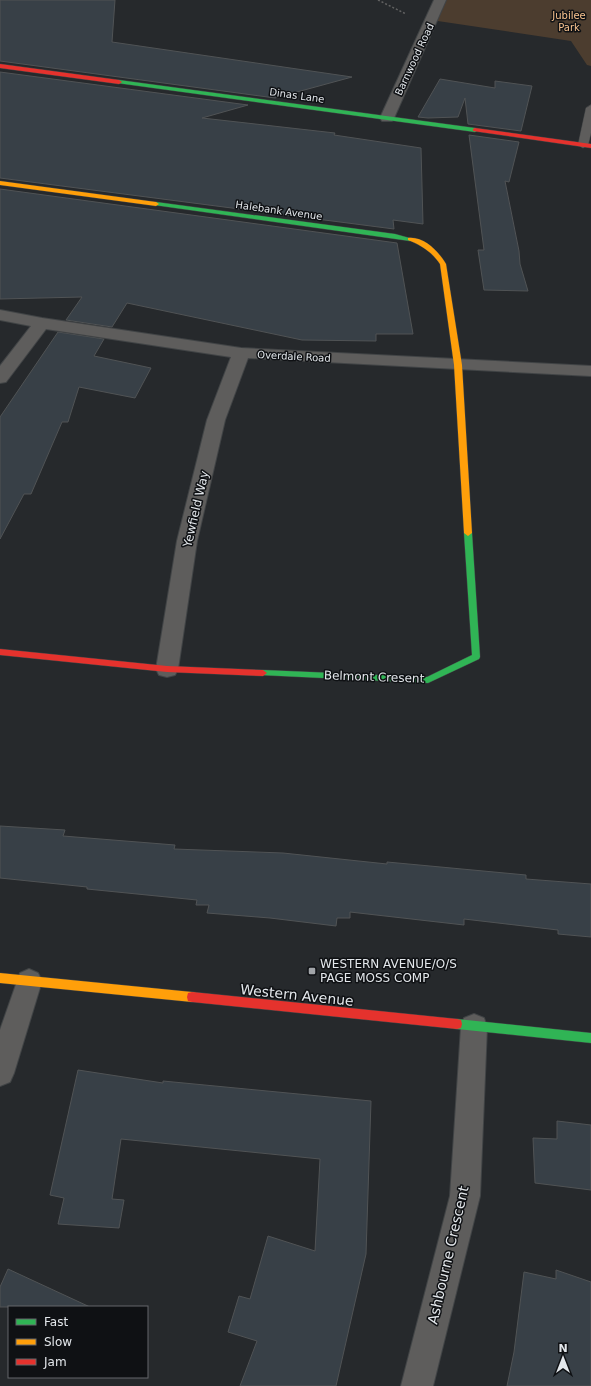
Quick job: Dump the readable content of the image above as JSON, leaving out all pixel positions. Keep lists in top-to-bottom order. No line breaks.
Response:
{"streets":{"street":["Barnwood Road","Dinas Lane","Halebank Avenue","Overdale Road","Yewfield Way","Belmont Cresent","Western Avenue","Ashbourne Crescent"]},"crossings":[["Barnwood Road","Dinas Lane"],["Halebank Avenue","Overdale Road"],["Halebank Avenue","Belmont Cresent"],["Overdale Road","Yewfield Way"],["Overdale Road","Belmont Cresent"],["Yewfield Way","Belmont Cresent"],["Western Avenue","Ashbourne Crescent"]],"parks":["Jubilee Park"],"places":{"transit":["WESTERN AVENUE/O/S PAGE MOSS COMP"]},"legend":["Fast","Slow","Jam"],"north":"top"}
